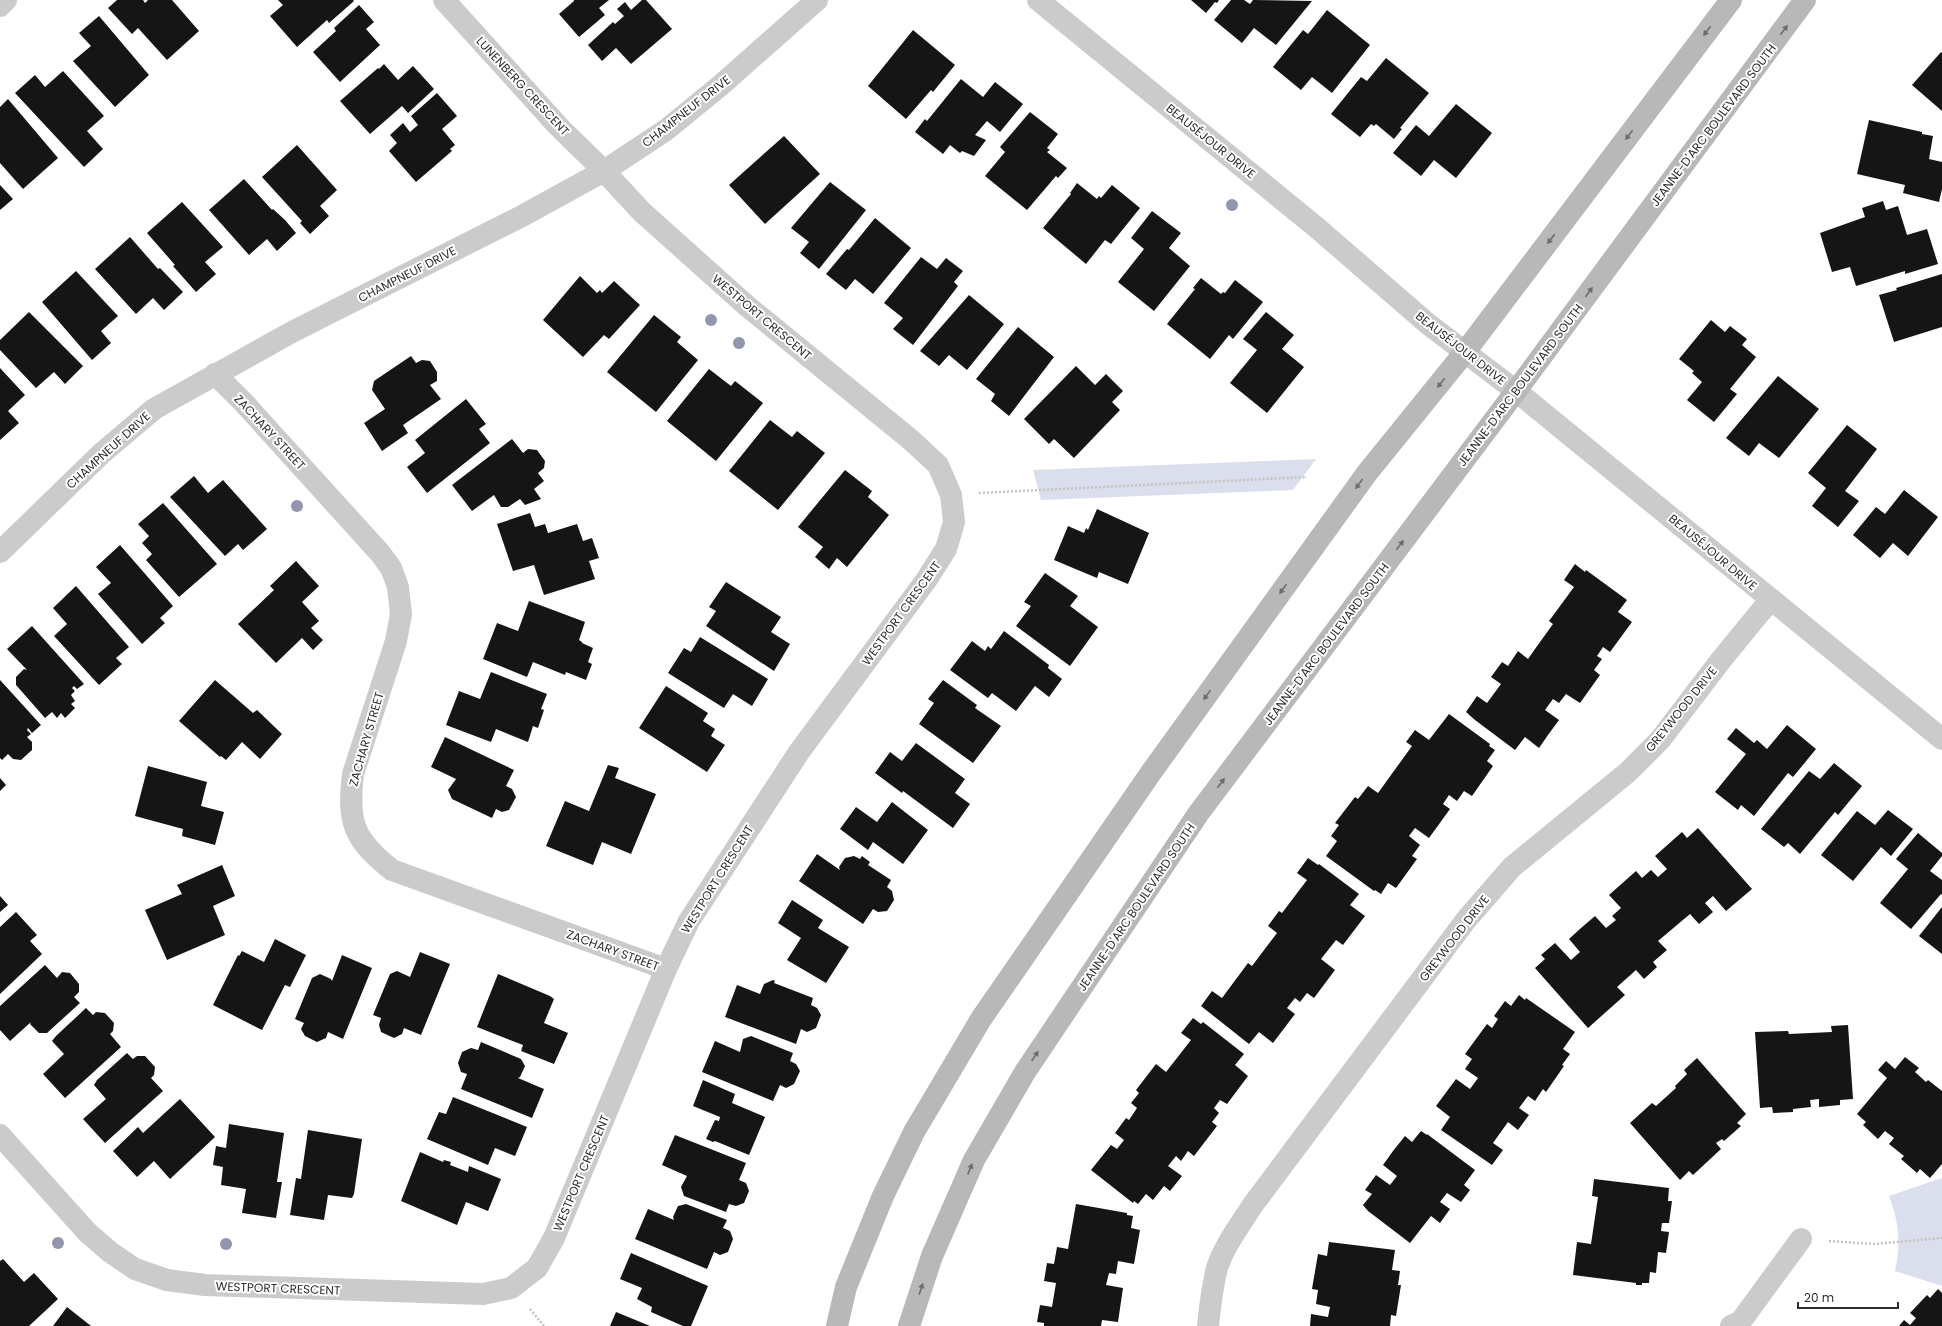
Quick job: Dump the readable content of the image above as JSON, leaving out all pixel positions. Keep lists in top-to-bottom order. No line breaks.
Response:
{"streets":{"main road":["JEANNE-D'ARC BOULEVARD SOUTH"],"street":["LUNENBERG CRESCENT","CHAMPNEUF DRIVE","BEAUSÉJOUR DRIVE","WESTPORT CRESCENT","ZACHARY STREET","GREYWOOD DRIVE"]},"crossings":[["LUNENBERG CRESCENT","CHAMPNEUF DRIVE"],["LUNENBERG CRESCENT","WESTPORT CRESCENT"],["CHAMPNEUF DRIVE","WESTPORT CRESCENT"],["CHAMPNEUF DRIVE","ZACHARY STREET"],["JEANNE-D'ARC BOULEVARD SOUTH","BEAUSÉJOUR DRIVE"],["BEAUSÉJOUR DRIVE","GREYWOOD DRIVE"],["WESTPORT CRESCENT","ZACHARY STREET"]],"scale_bar":"20 m"}
